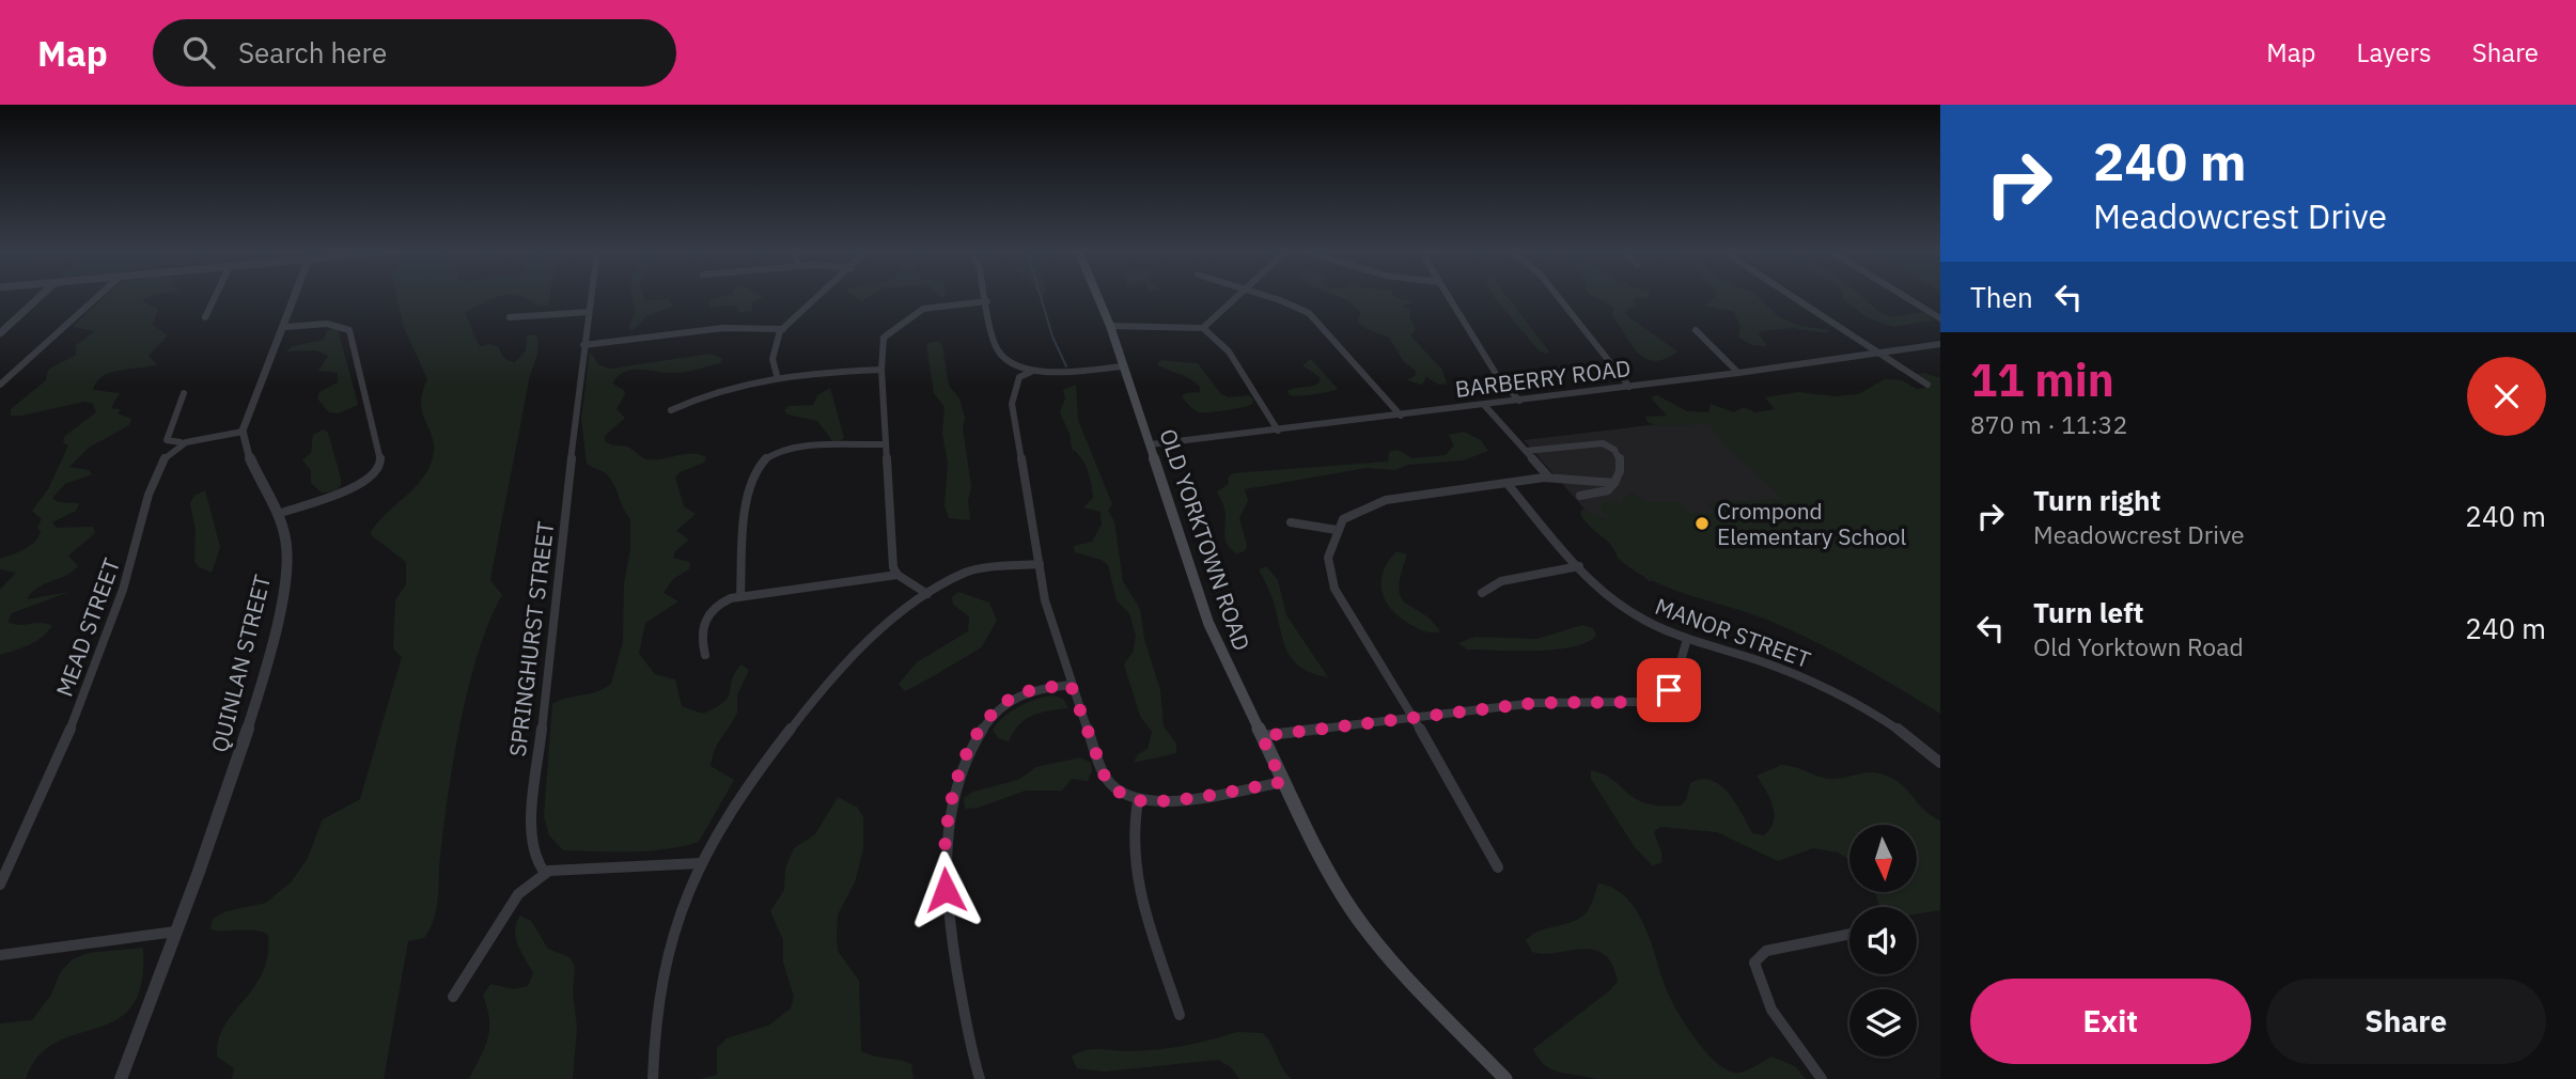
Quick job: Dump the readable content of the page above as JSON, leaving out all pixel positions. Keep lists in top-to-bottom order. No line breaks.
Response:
{"streets":{"main road":["OLD YORKTOWN ROAD"],"street":["BARBERRY ROAD","MEAD STREET","MANOR STREET","SPRINGHURST STREET","QUINLAN STREET"]},"crossings":[["BARBERRY ROAD","OLD YORKTOWN ROAD"]],"places":["Crompond Elementary School"],"north":"bottom","page":{"header":"Map","search":"Search here","nav":["Map","Layers","Share"],"turn":["240 m","Meadowcrest Drive"],"then":"Then","heading":["11 min","870 m · 11:32"],"list":[{"name":"Turn right","note":"Meadowcrest Drive","value":"240 m"},{"name":"Turn left","note":"Old Yorktown Road","value":"240 m"}],"buttons":["Exit","Share"]}}
